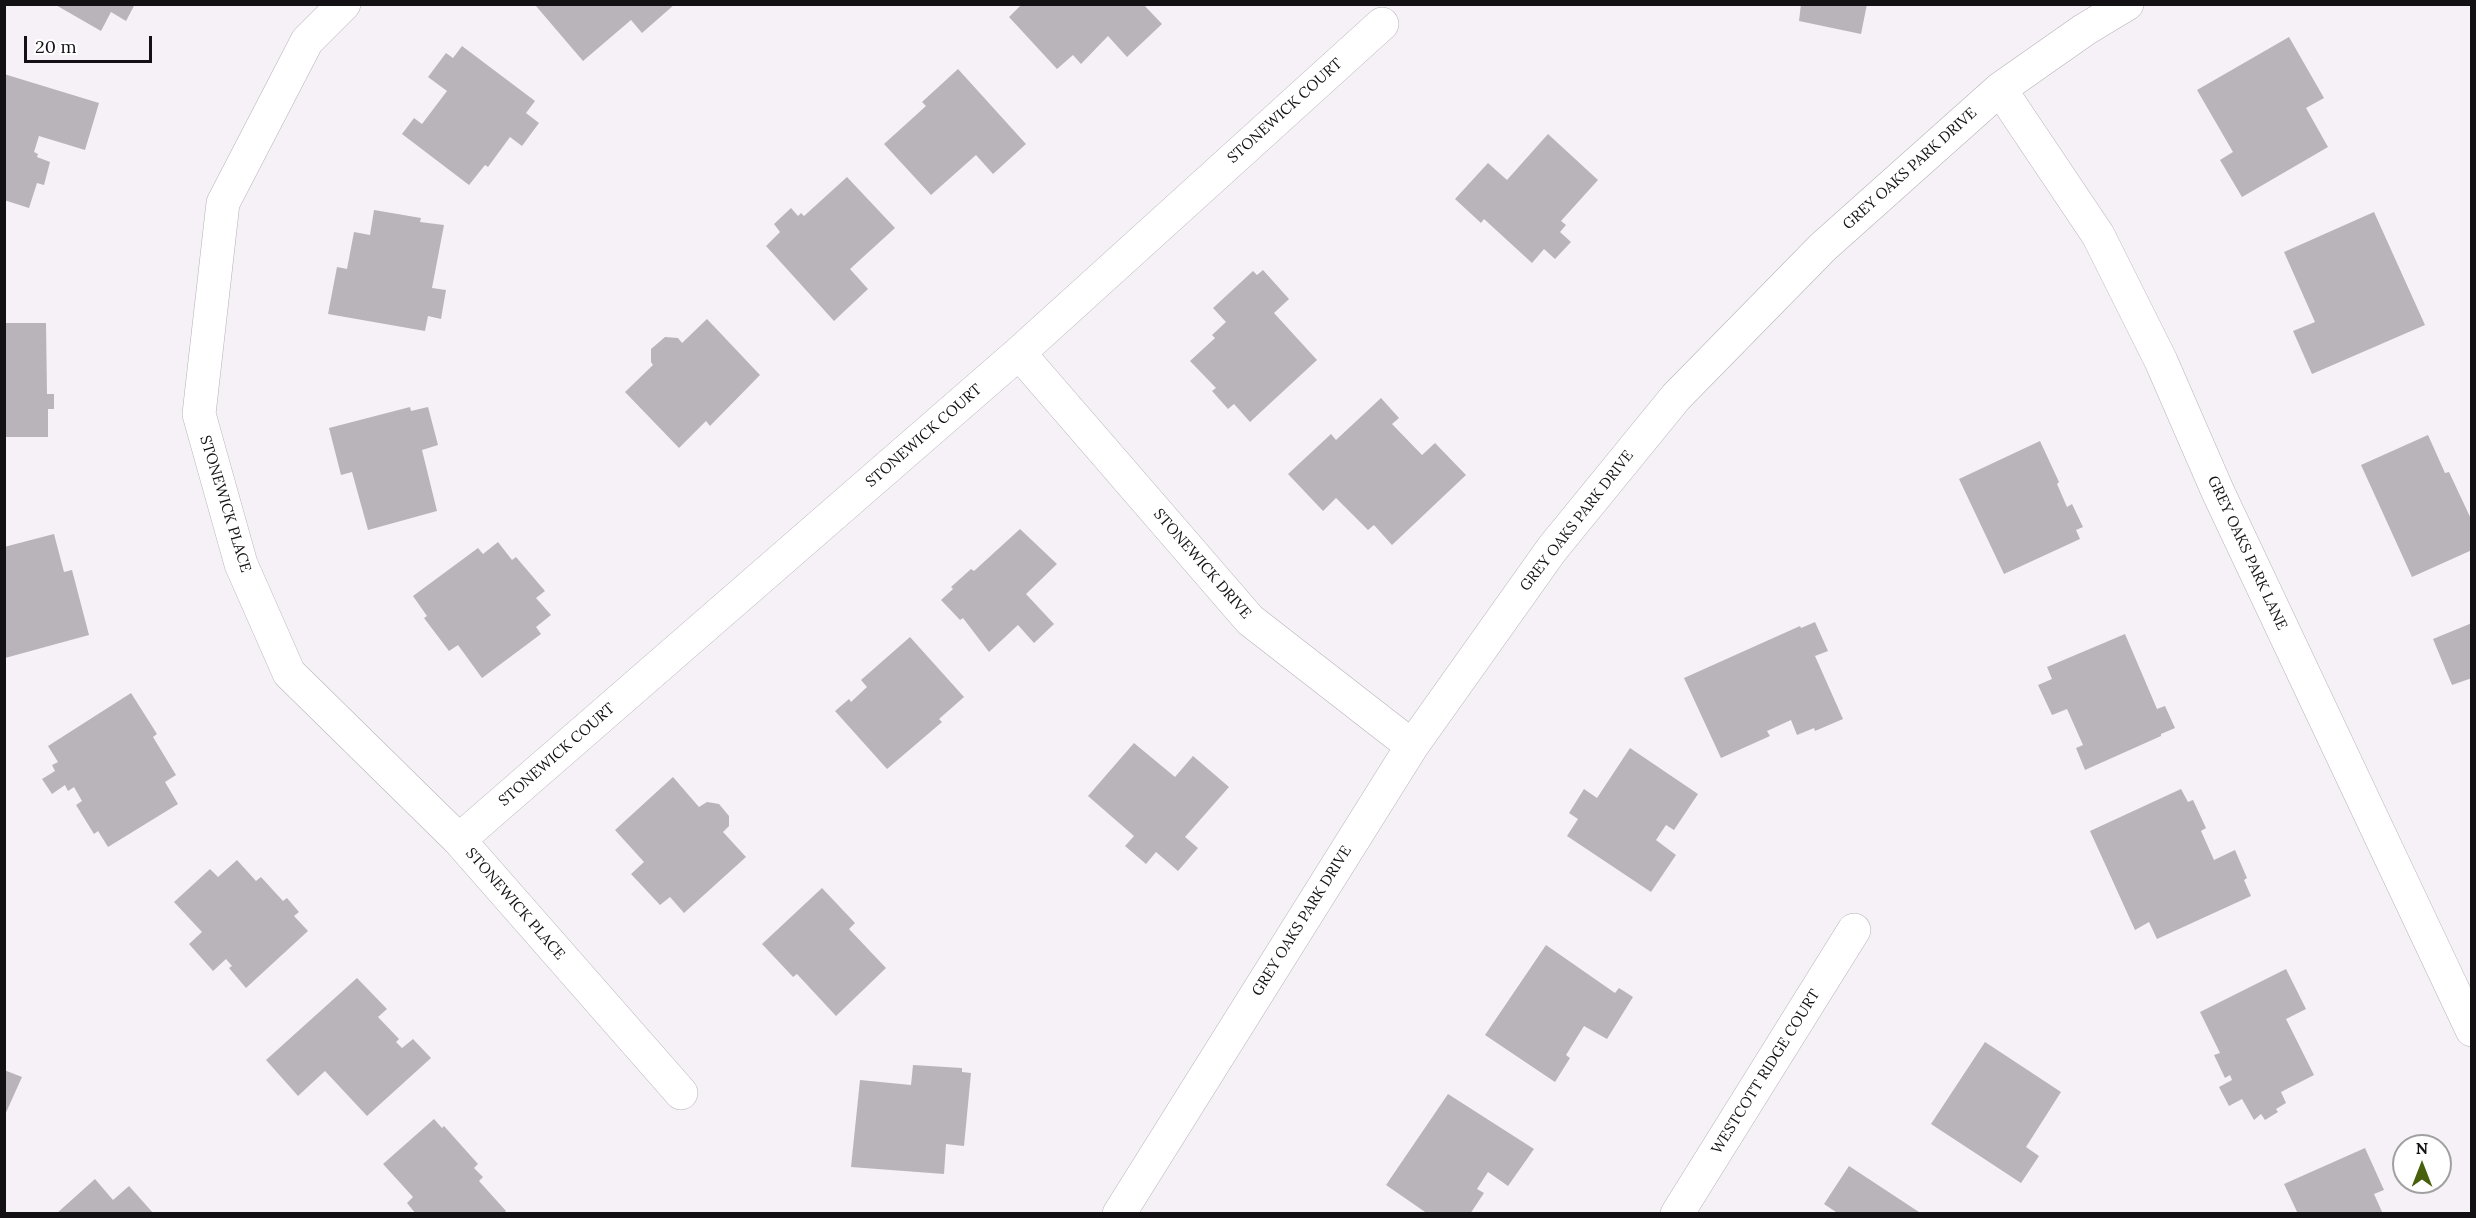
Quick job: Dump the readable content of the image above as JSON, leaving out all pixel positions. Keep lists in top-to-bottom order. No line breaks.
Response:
{"streets":{"street":["STONEWICK COURT","GREY OAKS PARK DRIVE","STONEWICK PLACE","GREY OAKS PARK LANE","STONEWICK DRIVE","WESTCOTT RIDGE COURT"]},"crossings":[["STONEWICK COURT","STONEWICK PLACE"],["STONEWICK COURT","STONEWICK DRIVE"],["GREY OAKS PARK DRIVE","GREY OAKS PARK LANE"],["GREY OAKS PARK DRIVE","STONEWICK DRIVE"]],"scale_bar":"20 m","north":"top"}
